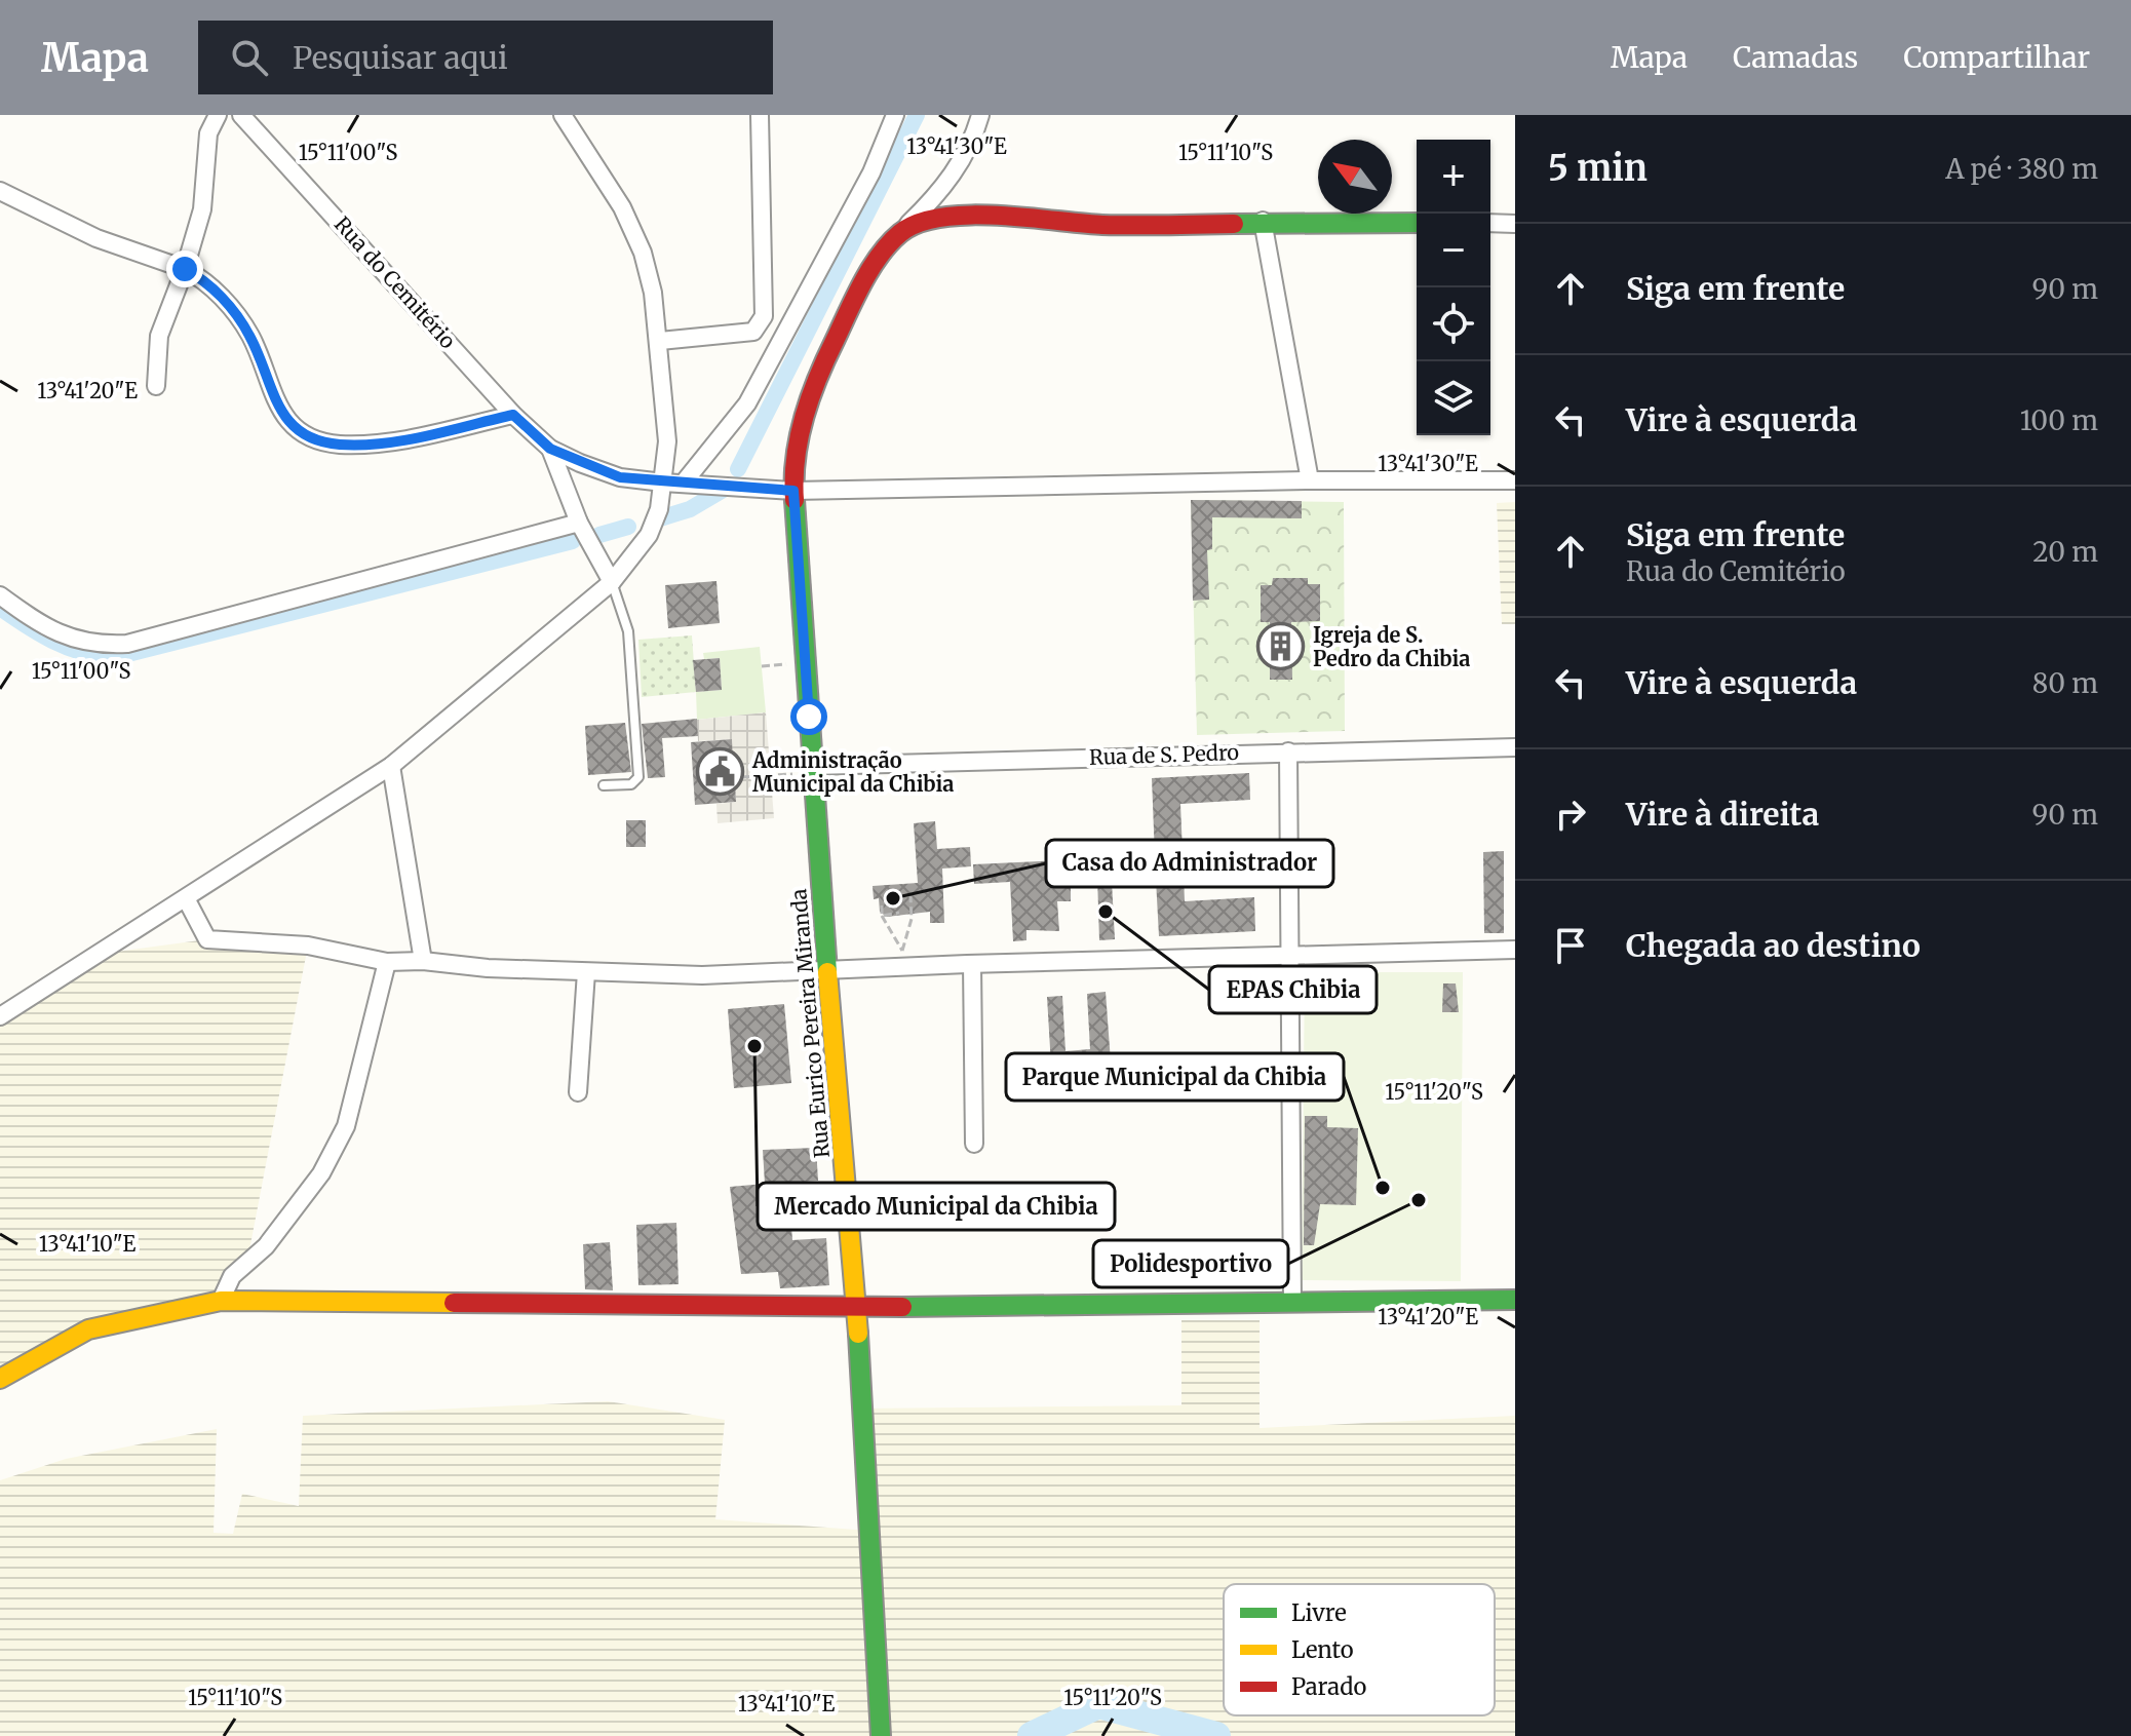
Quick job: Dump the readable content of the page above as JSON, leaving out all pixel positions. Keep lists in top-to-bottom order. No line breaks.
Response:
{"streets":{"street":["Rua do Cemitério","Rua de S. Pedro","Rua Eurico Pereira Miranda"]},"crossings":[["Rua de S. Pedro","Rua Eurico Pereira Miranda"]],"places":{"building":["Igreja de S. Pedro da Chibia"],"public building":["Administração Municipal da Chibia"],"other":["Casa do Administrador","EPAS Chibia","Mercado Municipal da Chibia","Parque Municipal da Chibia","Polidesportivo"]},"legend":["Livre","Lento","Parado"],"north":"top left","page":{"header":"Mapa","search":"Pesquisar aqui","nav":["Mapa","Camadas","Compartilhar"],"heading":["5 min","A pé · 380 m"],"map_buttons":["+","−"],"list":[["Siga em frente","90 m"],["Vire à esquerda","100 m"],["Siga em frente","Rua do Cemitério","20 m"],["Vire à esquerda","80 m"],["Vire à direita","90 m"],"Chegada ao destino"]},"coordinates":["13°41'30\"E","15°11'00\"S","15°11'10\"S","13°41'20\"E","15°11'20\"S","13°41'10\"E"]}
